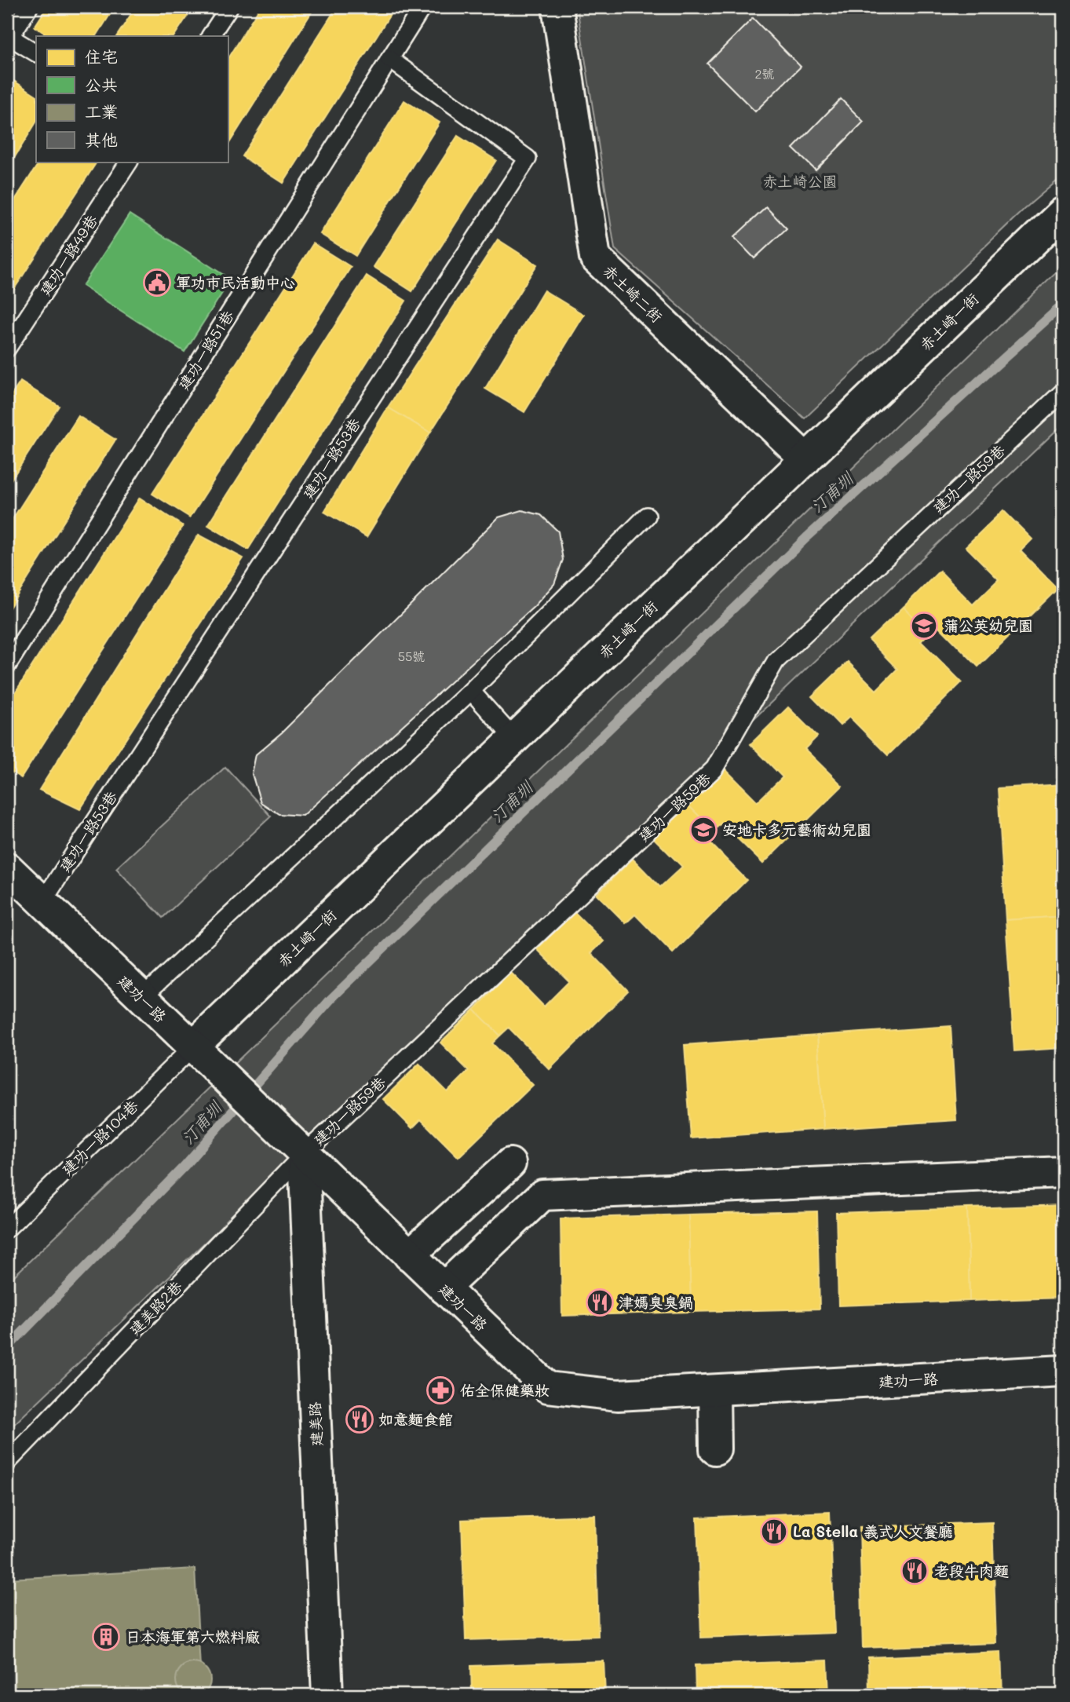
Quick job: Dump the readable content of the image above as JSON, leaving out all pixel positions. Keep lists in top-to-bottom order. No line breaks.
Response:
{"streets":{"street":["赤土崎二街","赤土崎一街","建功一路","建美路"],"lane":["建功一路49巷","建功一路51巷","建功一路53巷","建功一路59巷","建功一路104巷","建美路2巷"]},"crossings":[["赤土崎二街","赤土崎一街"],["赤土崎一街","建功一路"],["赤土崎一街","建功一路104巷"],["建功一路51巷","建功一路53巷"],["建功一路53巷","建功一路"],["建功一路59巷","建功一路"],["建功一路59巷","建美路2巷"],["建功一路59巷","建美路"],["建功一路","建功一路104巷"],["建功一路","建美路2巷"],["建功一路","建美路"],["建美路2巷","建美路"]],"water":["汀甫圳"],"parks":["赤土崎公園"],"places":{"public building":["軍功市民活動中心"],"school or university":["蒲公英幼兒園","安地卡多元藝術幼兒園"],"restaurant":["津媽臭臭鍋","如意麵食館","La Stella 義式人文餐廳","老段牛肉麵"],"pharmacy":["佑全保健藥妝"],"building":["日本海軍第六燃料廠"]},"house_numbers":["2號","55號"],"legend":["住宅","公共","工業","其他"]}
